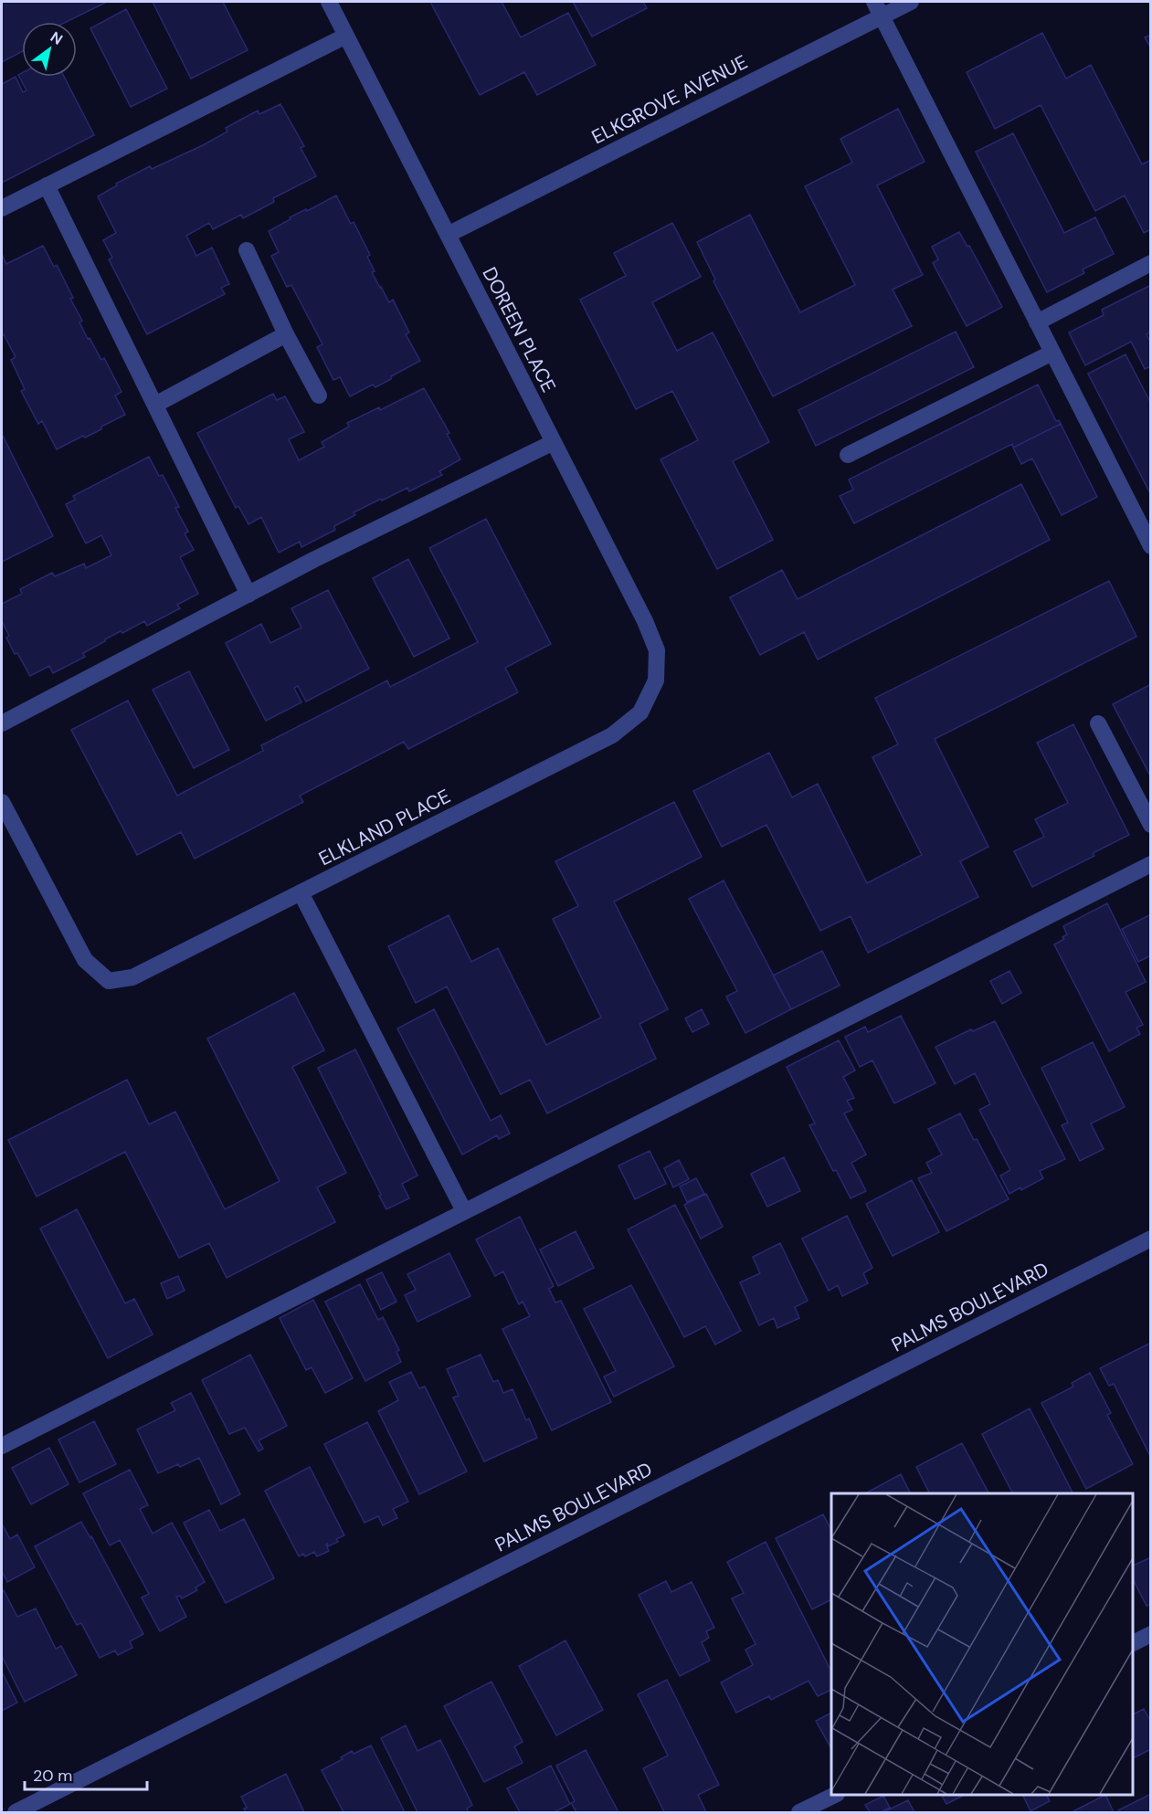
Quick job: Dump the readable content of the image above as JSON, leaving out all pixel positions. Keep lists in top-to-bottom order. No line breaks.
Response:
{"streets":{"street":["ELKGROVE AVENUE","DOREEN PLACE","ELKLAND PLACE","PALMS BOULEVARD"]},"crossings":[["ELKGROVE AVENUE","DOREEN PLACE"],["DOREEN PLACE","ELKLAND PLACE"]],"scale_bar":"20 m","north":"top right"}
